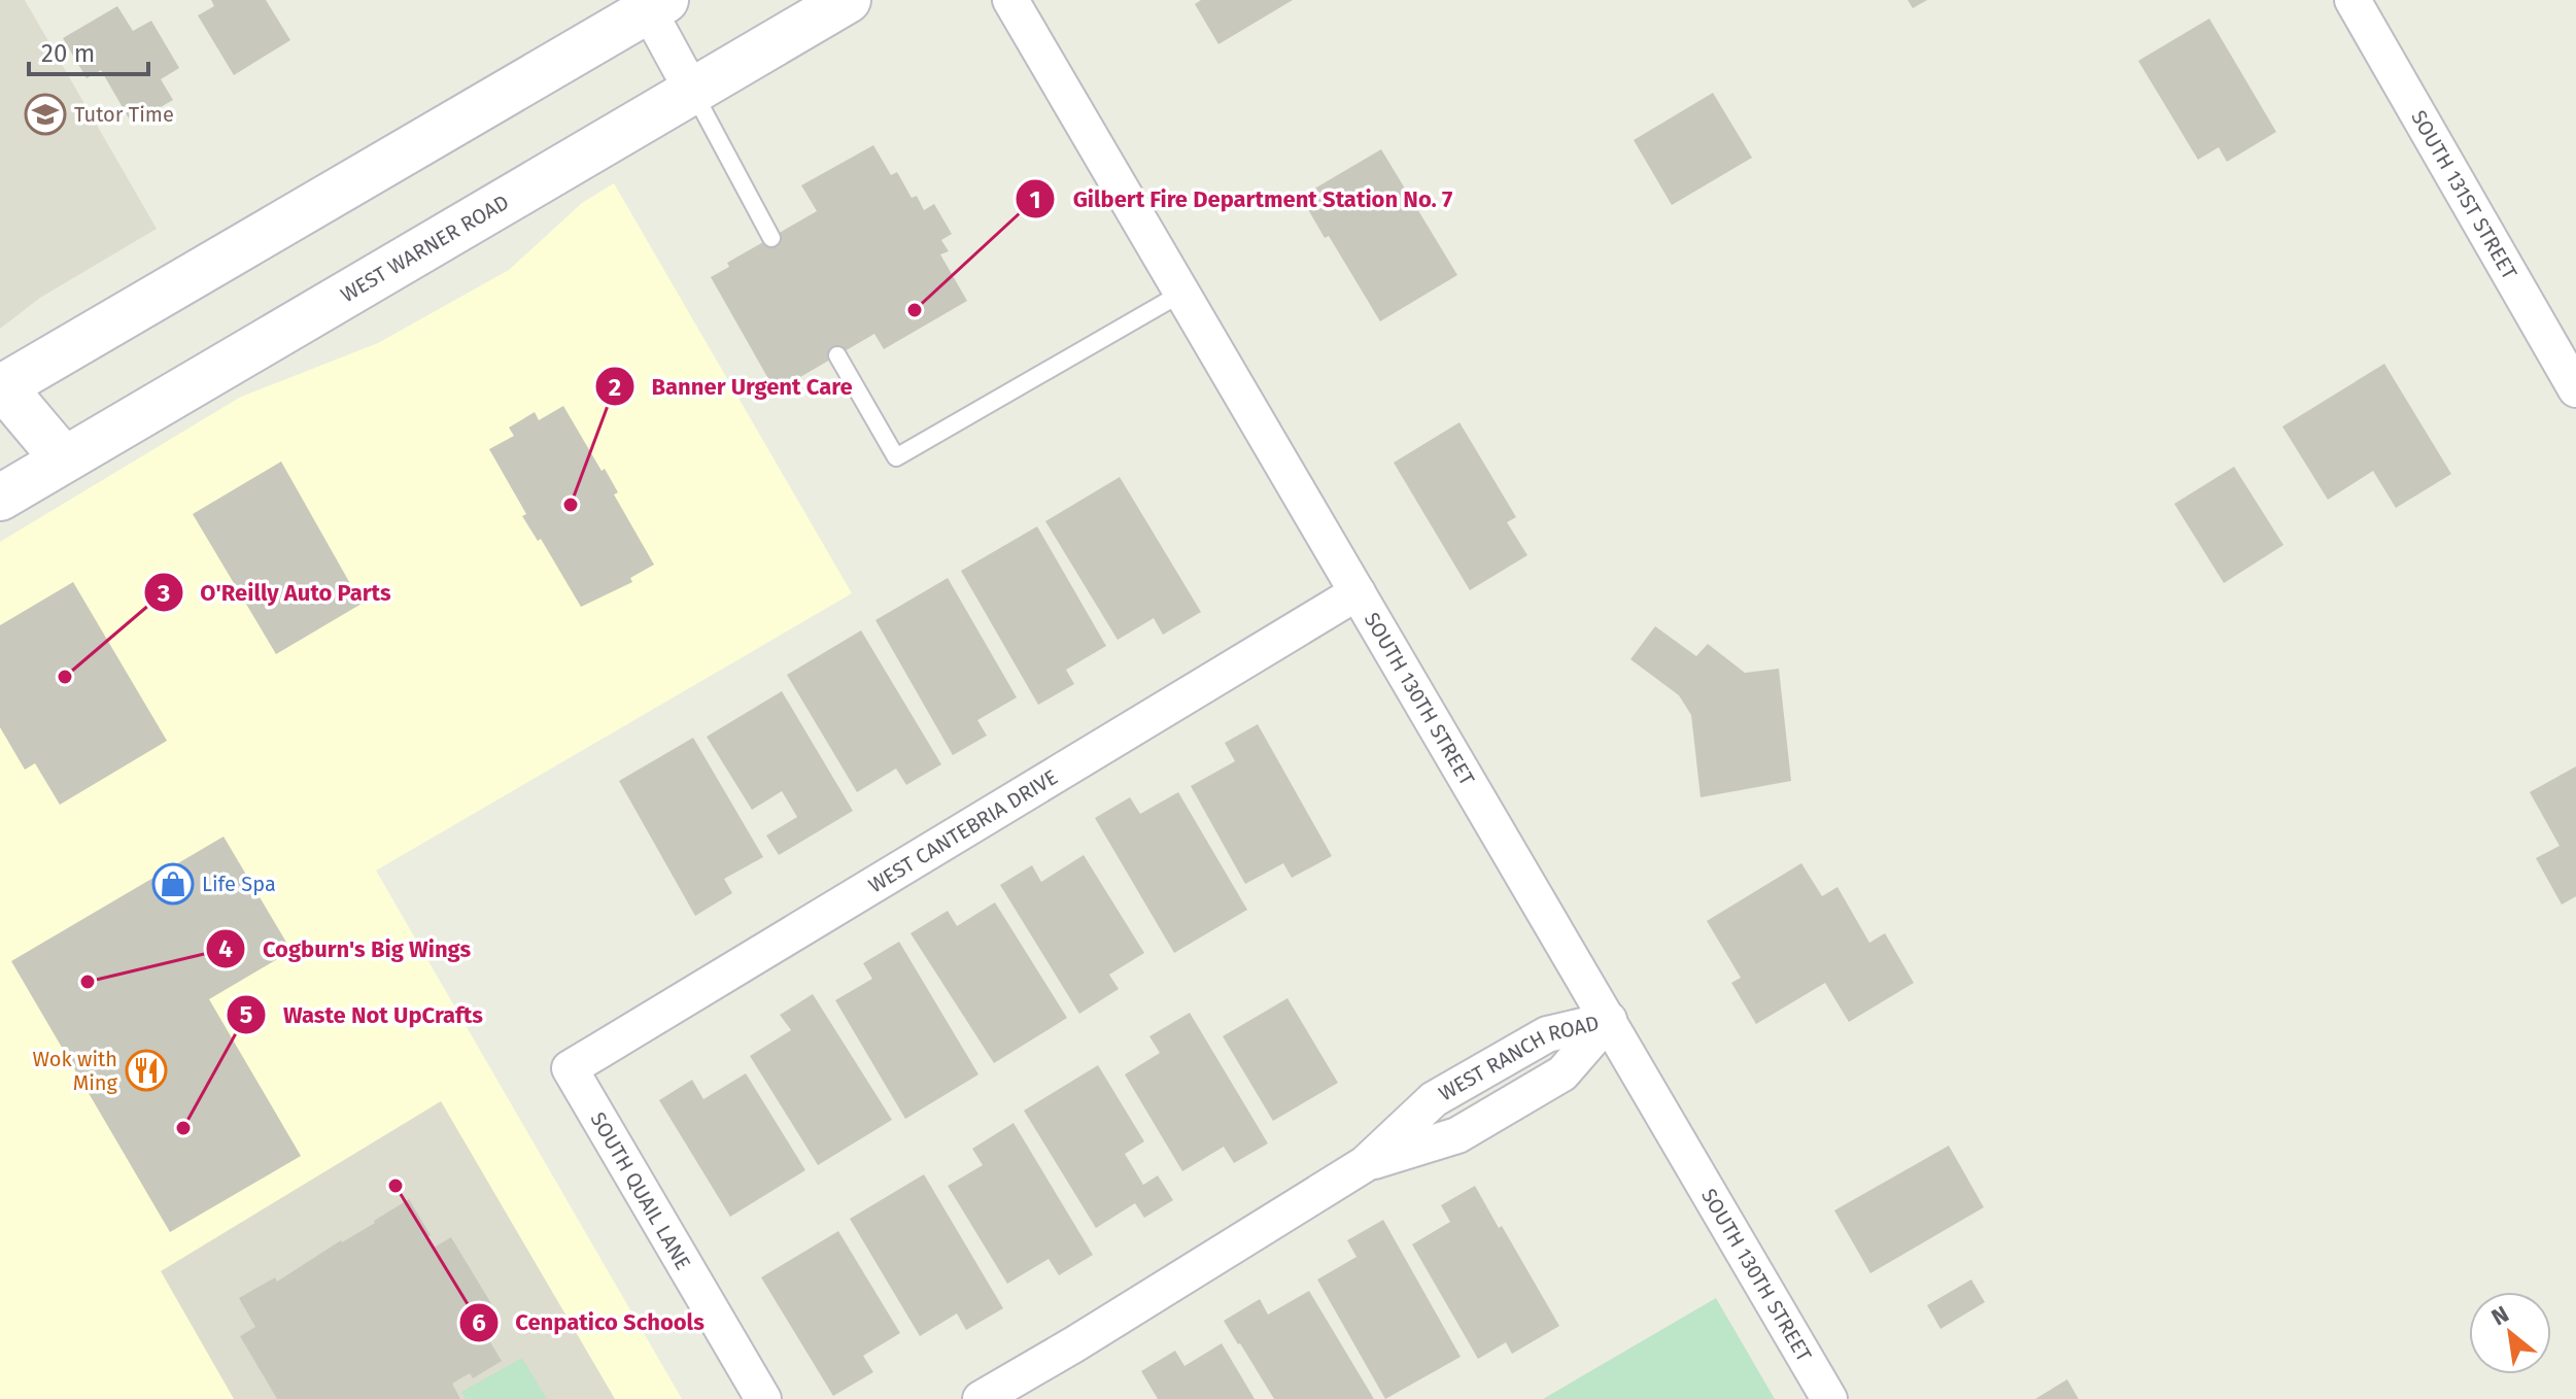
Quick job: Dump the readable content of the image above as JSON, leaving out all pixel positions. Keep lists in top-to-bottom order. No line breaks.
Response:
{"streets":{"main road":["WEST WARNER ROAD"],"street":["SOUTH 131ST STREET","SOUTH 130TH STREET","WEST CANTEBRIA DRIVE","WEST RANCH ROAD","SOUTH QUAIL LANE"]},"crossings":[["SOUTH 130TH STREET","WEST CANTEBRIA DRIVE"],["SOUTH 130TH STREET","WEST RANCH ROAD"],["WEST CANTEBRIA DRIVE","SOUTH QUAIL LANE"]],"places":{"school or university":["Tutor Time"],"other":["Gilbert Fire Department Station No. 7","Banner Urgent Care","O'Reilly Auto Parts","Cogburn's Big Wings","Waste Not UpCrafts","Cenpatico Schools"],"shop":["Life Spa"],"restaurant":["Wok with Ming"]},"scale_bar":"20 m","north":"top left"}
